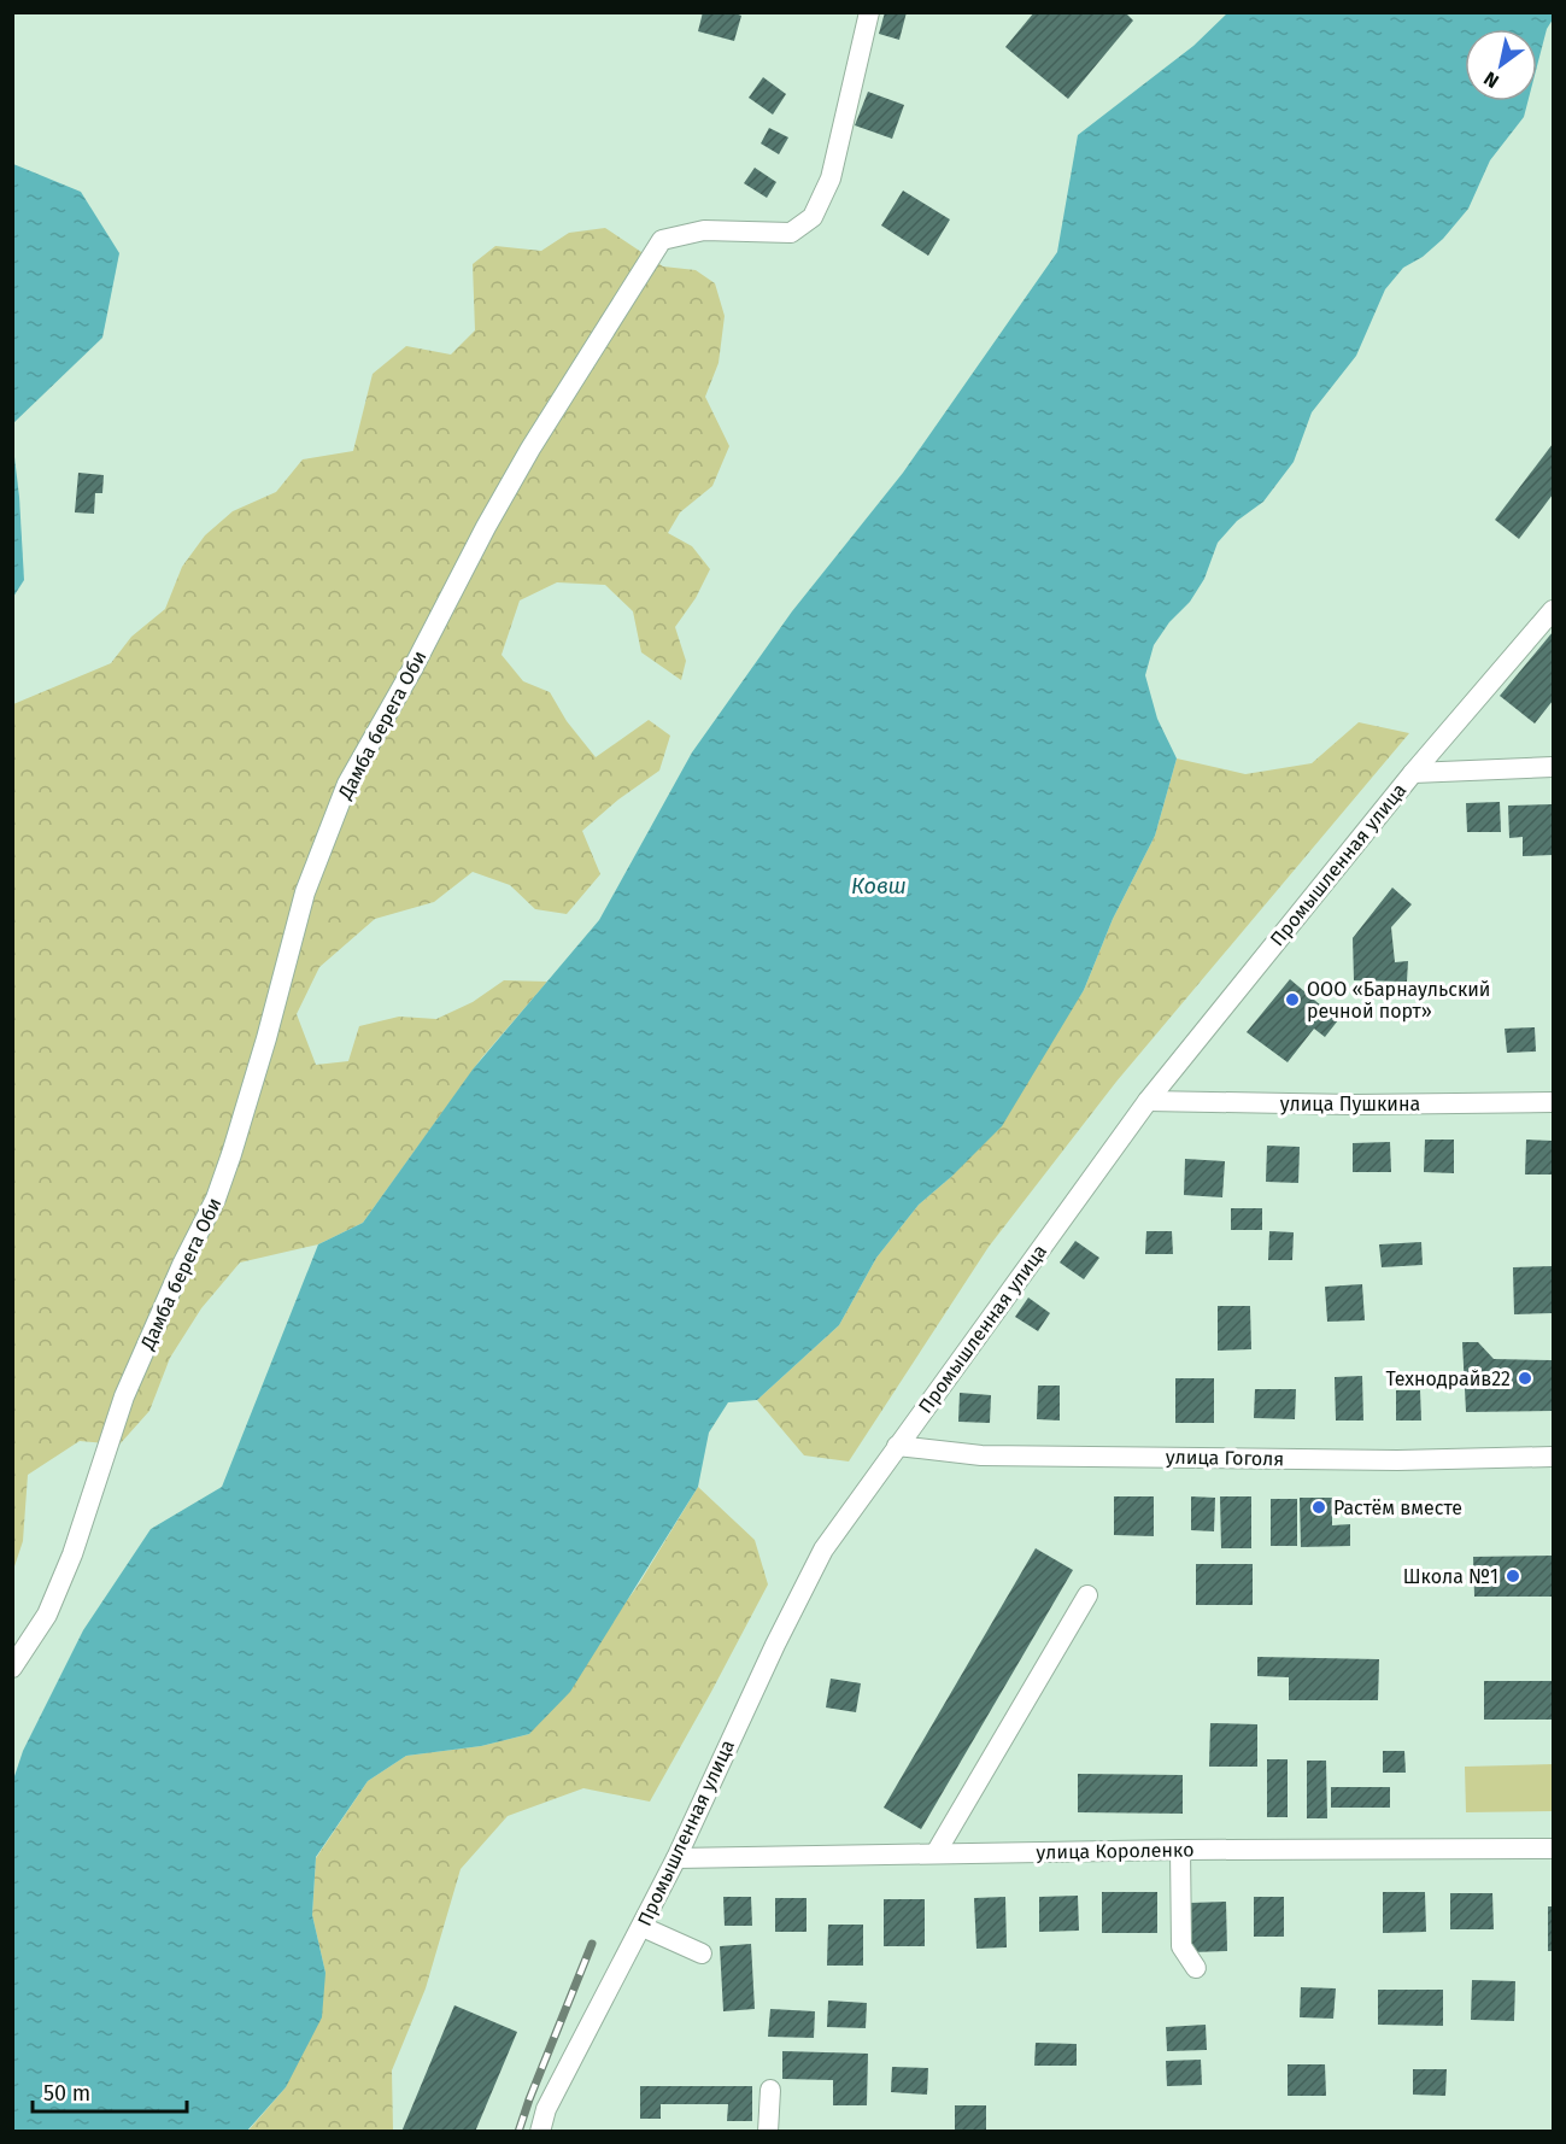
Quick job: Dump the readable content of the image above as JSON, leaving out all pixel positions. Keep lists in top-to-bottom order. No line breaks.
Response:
{"streets":{"street":["Дамба берега Оби","Промышленная улица","улица Пушкина","улица Гоголя","улица Короленко"]},"crossings":[["Промышленная улица","улица Пушкина"],["Промышленная улица","улица Гоголя"],["Промышленная улица","улица Короленко"]],"water":["Ковш"],"places":["ООО «Барнаульский речной порт»","Технодрайв22","Растём вместе","Школа №1"],"scale_bar":"50 m","north":"bottom left"}
